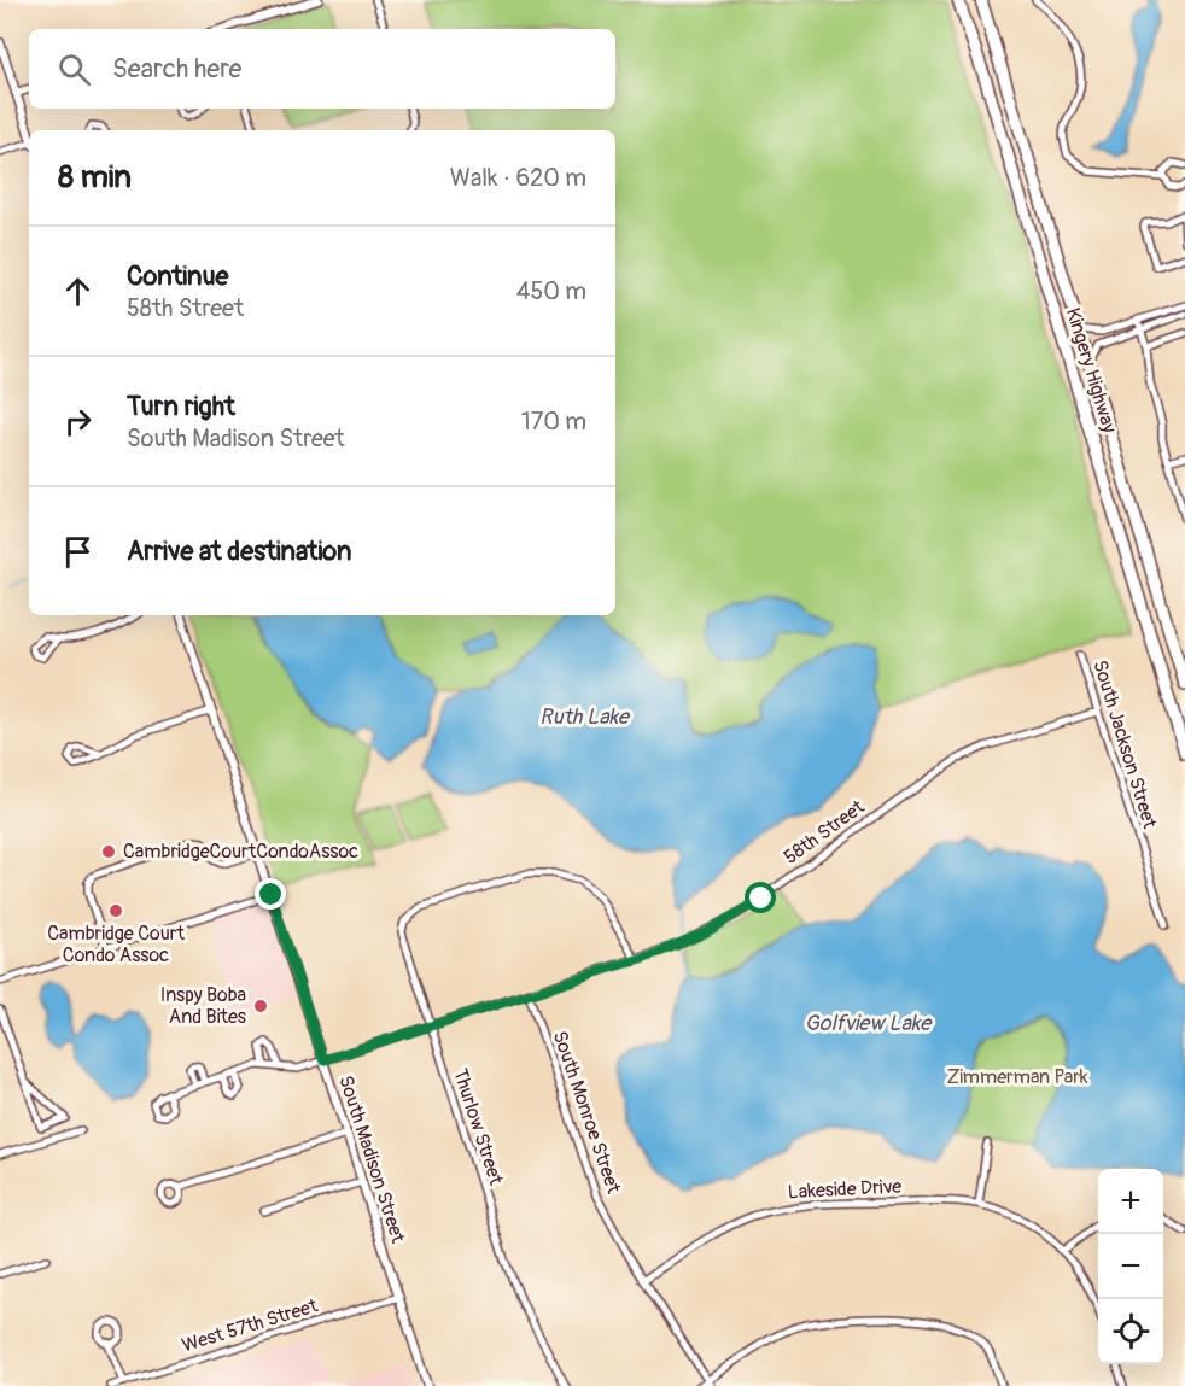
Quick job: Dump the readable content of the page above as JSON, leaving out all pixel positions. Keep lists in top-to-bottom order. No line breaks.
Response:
{"streets":{"highway":["Kingery Highway"],"street":["South Jackson Street","58th Street","South Monroe Street","Thurlow Street","South Madison Street","Lakeside Drive","West 57th Street"]},"crossings":[["South Jackson Street","58th Street"],["58th Street","South Monroe Street"],["58th Street","Thurlow Street"],["58th Street","South Madison Street"],["South Monroe Street","Lakeside Drive"],["South Madison Street","West 57th Street"]],"water":["Ruth Lake","Golfview Lake"],"parks":["Zimmerman Park"],"places":["CambridgeCourtCondoAssoc","Cambridge Court Condo Assoc","Inspy Boba And Bites"],"page":{"search":"Search here","heading":["8 min","Walk · 620 m"],"list":[["Continue","58th Street","450 m"],["Turn right","South Madison Street","170 m"],"Arrive at destination"],"map_buttons":["+","−"]}}
